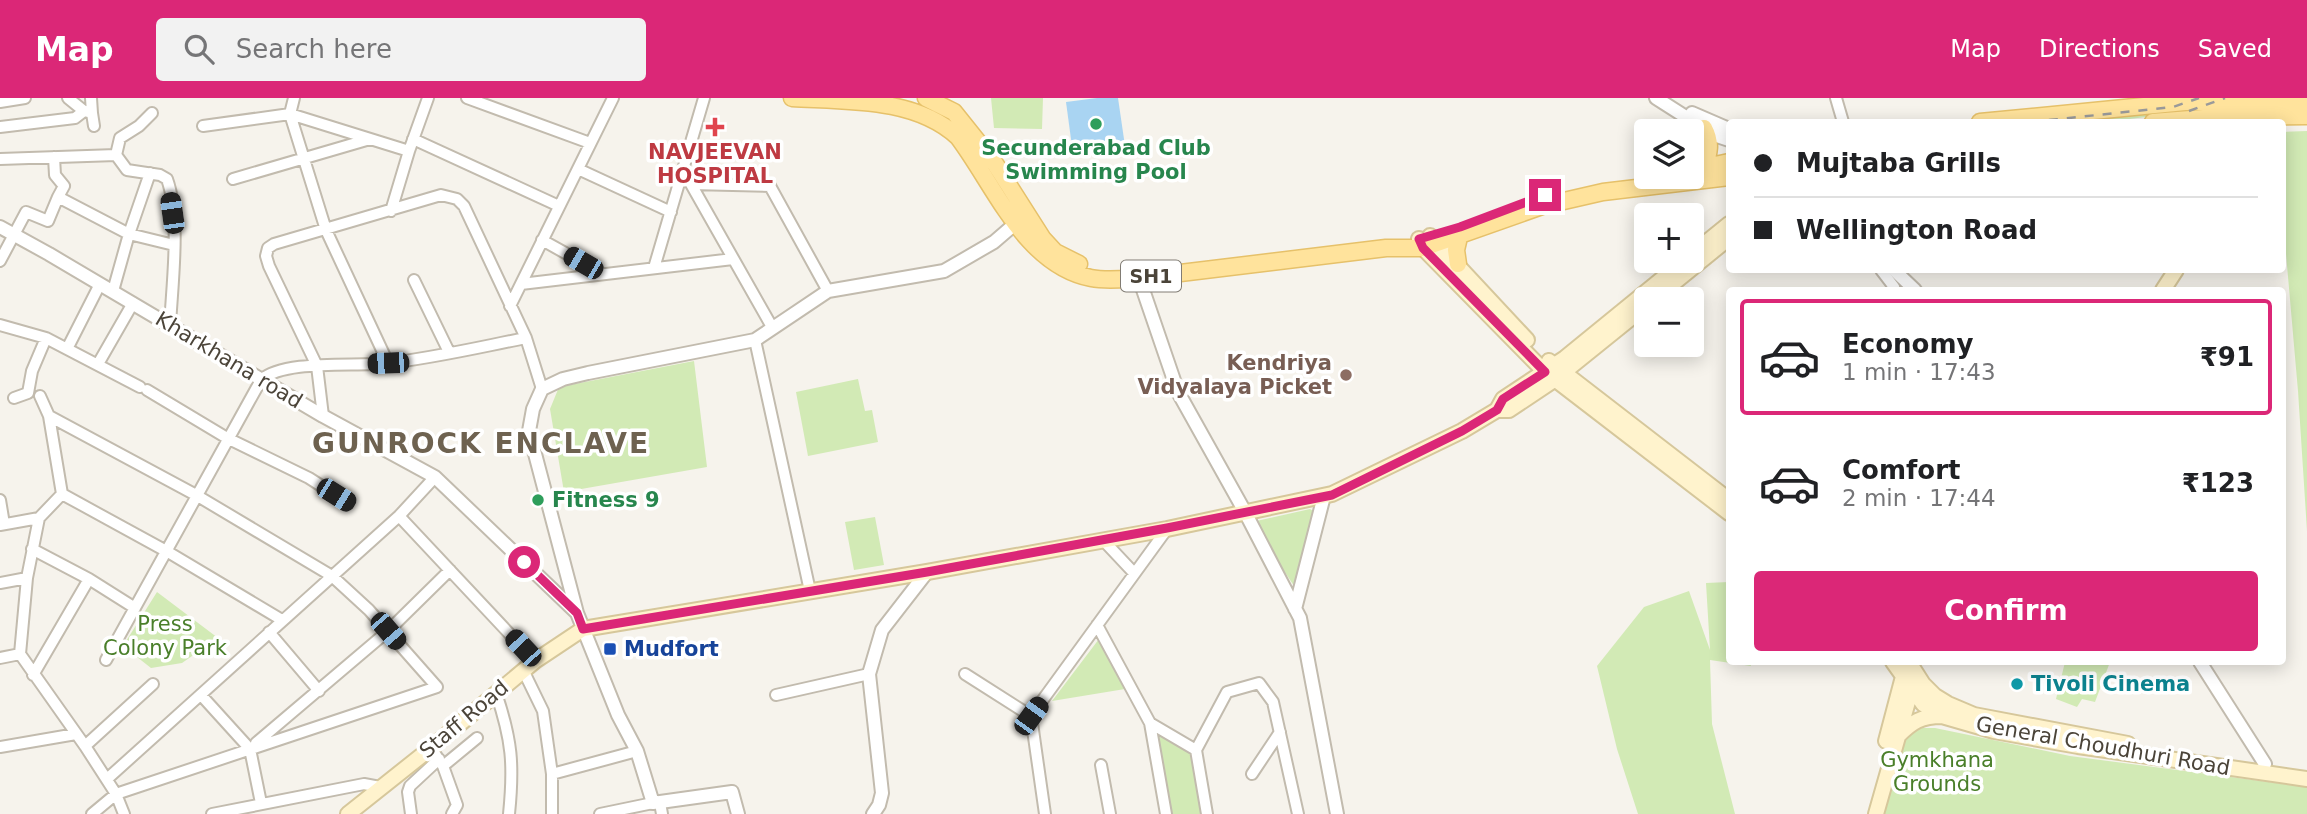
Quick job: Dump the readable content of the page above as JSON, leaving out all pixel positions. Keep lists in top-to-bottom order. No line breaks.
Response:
{"streets":{"main road":["SH1","Staff Road","General Choudhuri Road"],"street":["Kharkhana road"]},"districts":["GUNROCK ENCLAVE"],"parks":["Press Colony Park","Gymkhana Grounds"],"places":{"other":["Secunderabad Club Swimming Pool","Kendriya Vidyalaya Picket","Fitness 9","Tivoli Cinema"],"health":["NAVJEEVAN HOSPITAL"],"transit":["Mudfort"]},"page":{"header":"Map","search":"Search here","nav":["Map","Directions","Saved"],"map_buttons":["+","−"],"banner":["Mujtaba Grills","Wellington Road"],"list":[{"name":"Economy","note":"1 min · 17:43","value":"₹91"},{"name":"Comfort","note":"2 min · 17:44","value":"₹123"}],"buttons":"Confirm"}}
